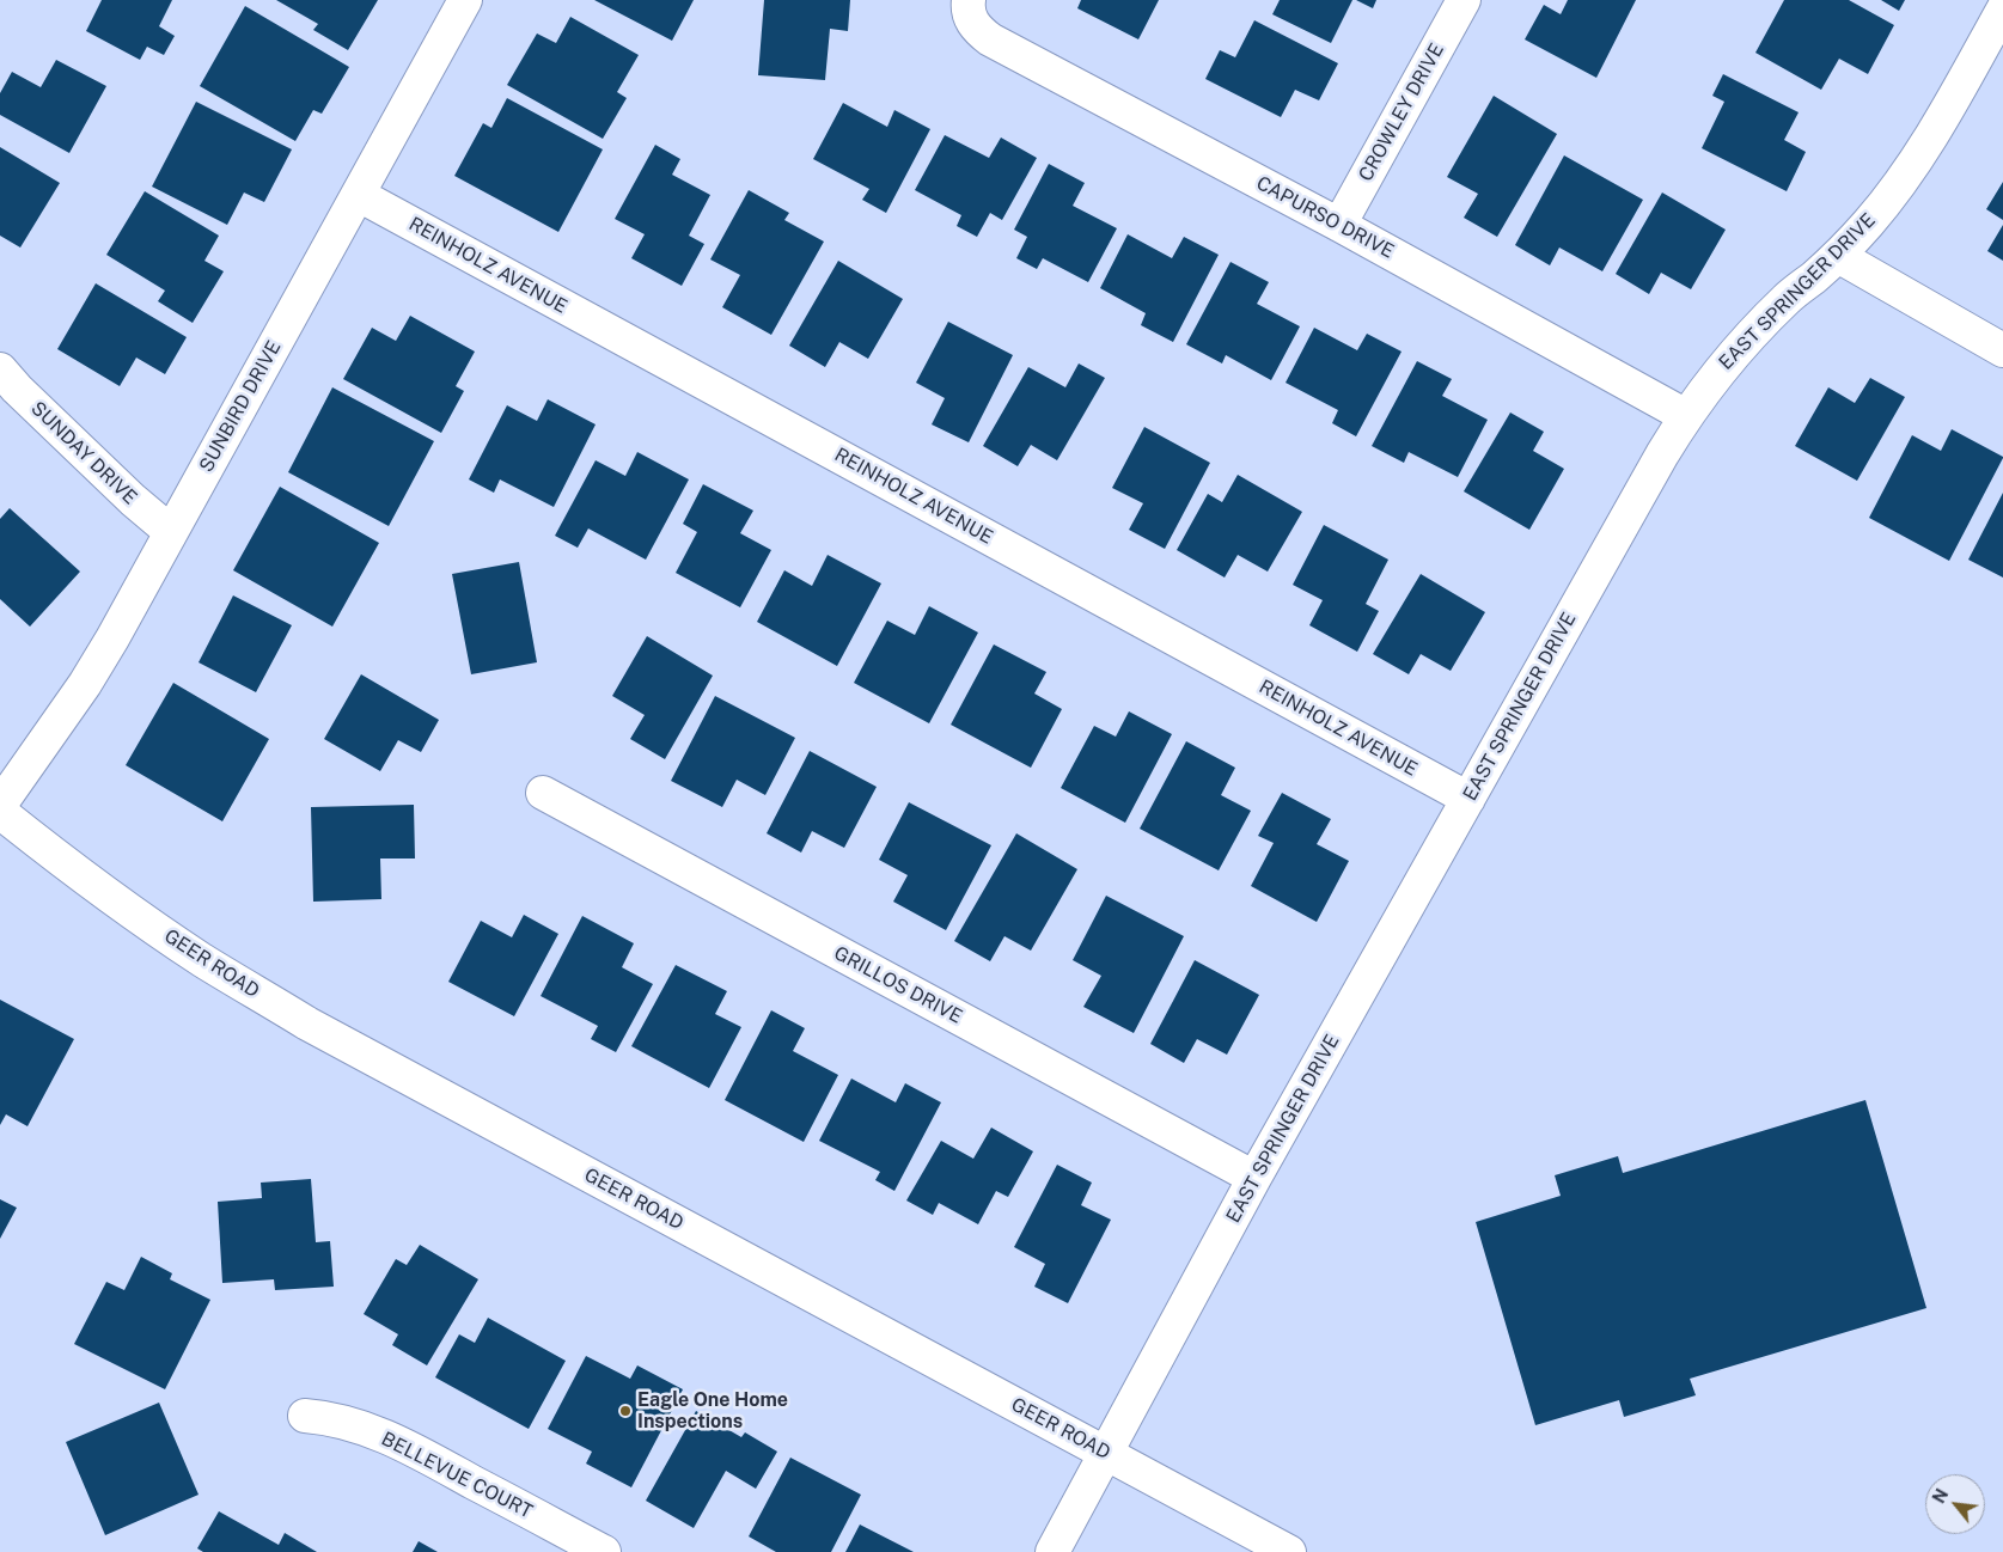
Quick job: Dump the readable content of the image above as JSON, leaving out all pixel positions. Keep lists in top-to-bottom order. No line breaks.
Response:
{"streets":{"street":["CROWLEY DRIVE","CAPURSO DRIVE","REINHOLZ AVENUE","EAST SPRINGER DRIVE","SUNBIRD DRIVE","SUNDAY DRIVE","GEER ROAD","GRILLOS DRIVE","BELLEVUE COURT"]},"crossings":[["CROWLEY DRIVE","CAPURSO DRIVE"],["CAPURSO DRIVE","EAST SPRINGER DRIVE"],["REINHOLZ AVENUE","EAST SPRINGER DRIVE"],["REINHOLZ AVENUE","SUNBIRD DRIVE"],["EAST SPRINGER DRIVE","GEER ROAD"],["EAST SPRINGER DRIVE","GRILLOS DRIVE"],["SUNBIRD DRIVE","SUNDAY DRIVE"]],"places":["Eagle One Home Inspections"],"north":"top left"}
